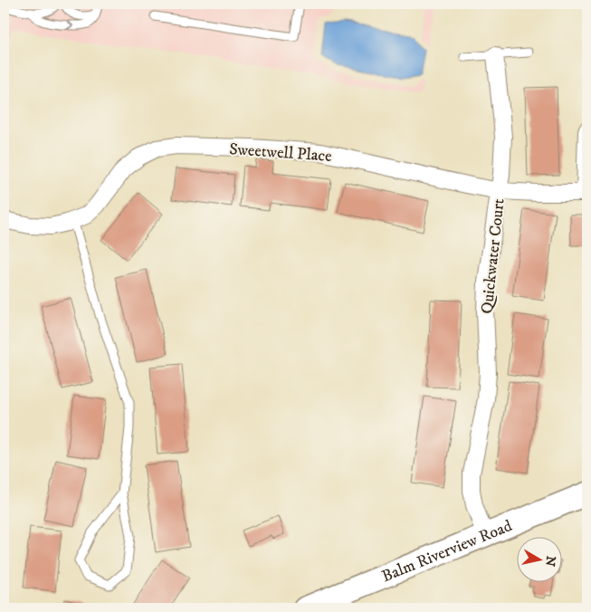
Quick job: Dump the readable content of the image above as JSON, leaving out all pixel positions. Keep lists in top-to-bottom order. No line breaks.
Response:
{"streets":{"main road":["Balm Riverview Road"],"street":["Sweetwell Place","Quickwater Court"]},"crossings":[["Sweetwell Place","Quickwater Court"],["Quickwater Court","Balm Riverview Road"]],"north":"right"}
